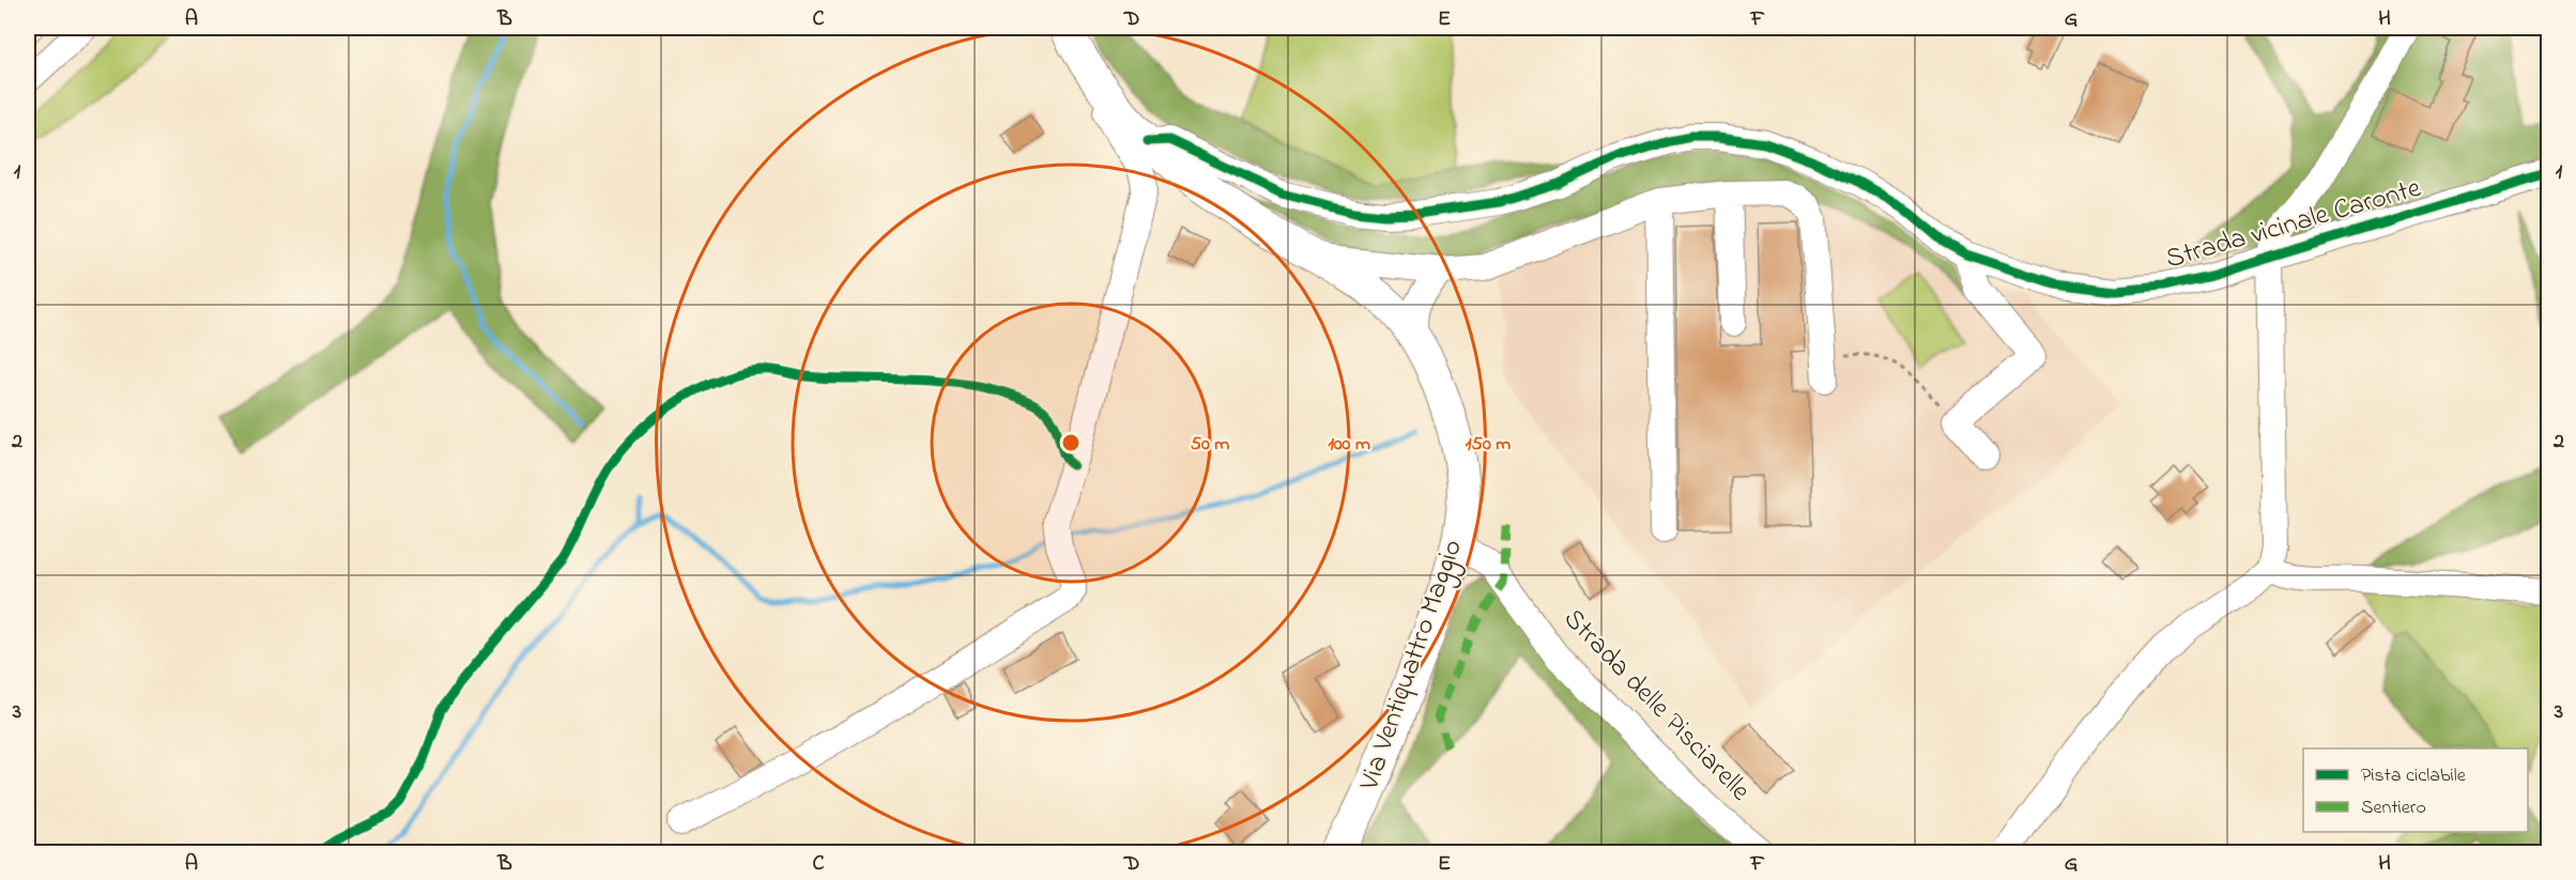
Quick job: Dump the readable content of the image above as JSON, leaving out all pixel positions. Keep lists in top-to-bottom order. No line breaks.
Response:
{"streets":{"main road":["Via Ventiquattro Maggio"],"street":["Strada vicinale Caronte","Strada delle Pisciarelle"]},"crossings":[["Strada vicinale Caronte","Via Ventiquattro Maggio"],["Via Ventiquattro Maggio","Strada delle Pisciarelle"]],"legend":["Pista ciclabile","Sentiero"],"grid":{"columns":["A","B","C","D","E","F","G","H"],"rows":["1","2","3"]},"rings":["50 m","100 m","150 m"]}
